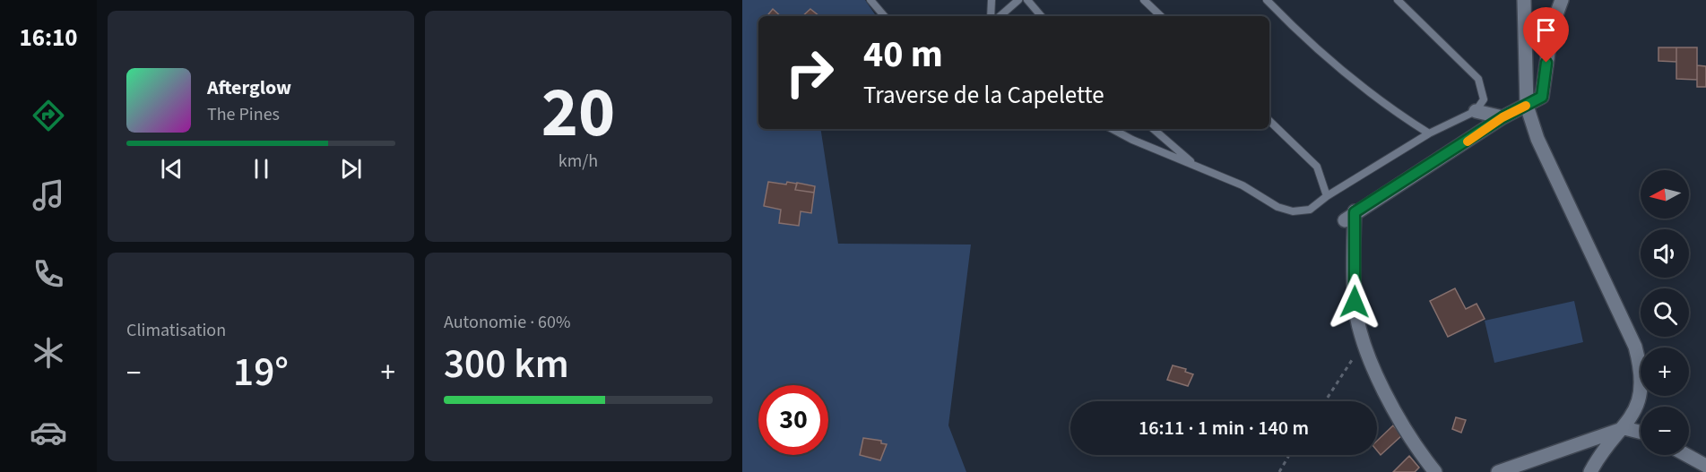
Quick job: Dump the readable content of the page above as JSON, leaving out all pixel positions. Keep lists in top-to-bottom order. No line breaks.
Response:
{"north":"left","page":{"tabs":"16:10","tile":[["20","km/h"],"Climatisation",["Autonomie · 60%","300 km"]],"turn":["40 m","Traverse de la Capelette"],"song":["Afterglow","The Pines"],"map_buttons":["+","−"],"heat":["−","19°","+"],"limit":"30","trip":"16:11 · 1 min · 140 m"}}
